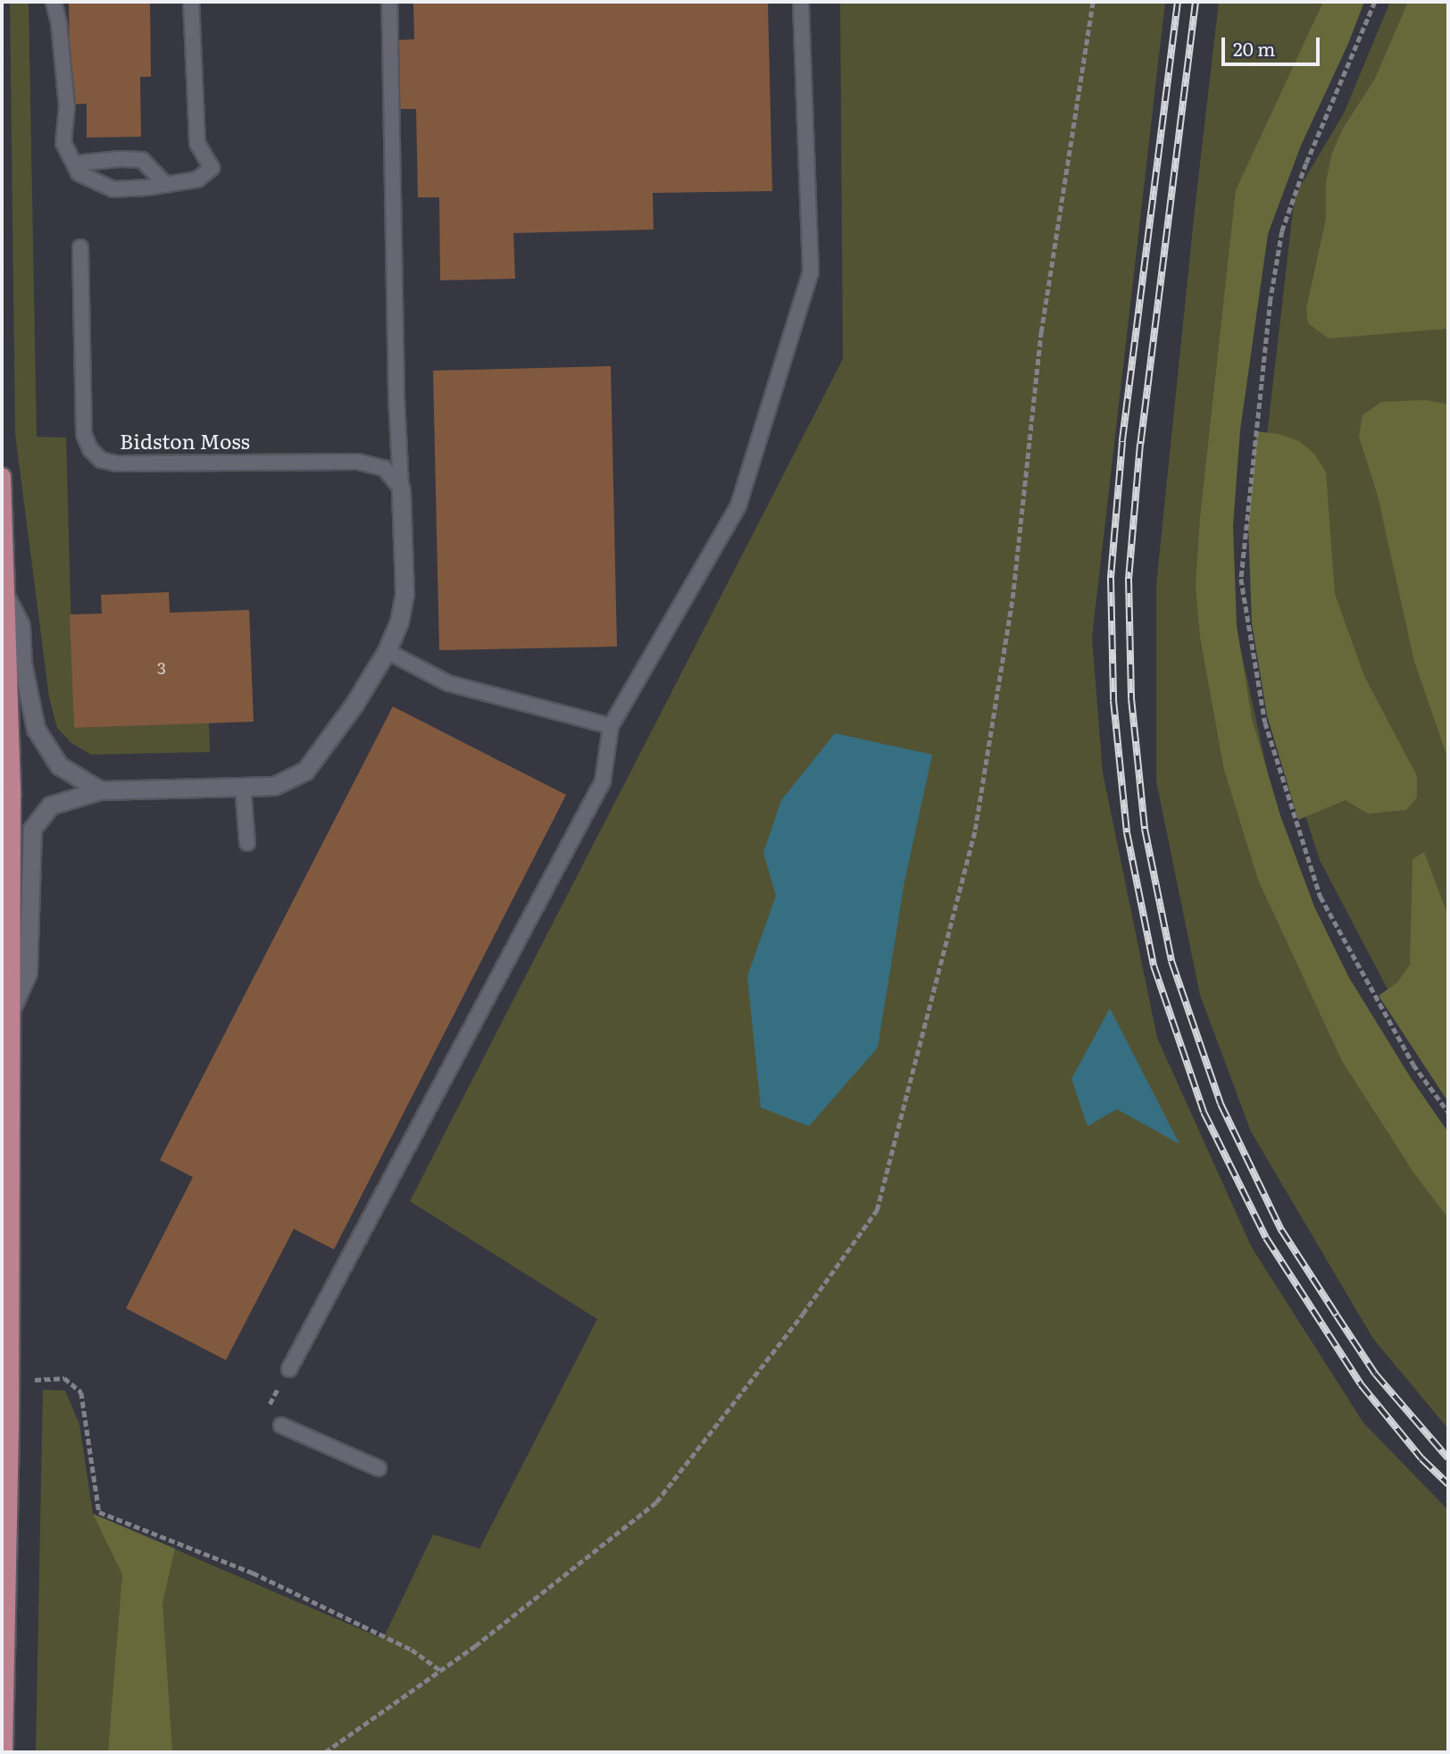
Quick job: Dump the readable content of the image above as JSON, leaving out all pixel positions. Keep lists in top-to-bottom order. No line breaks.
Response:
{"streets":{"lane":["Bidston Moss"]},"house_numbers":["3"],"scale_bar":"20 m"}
